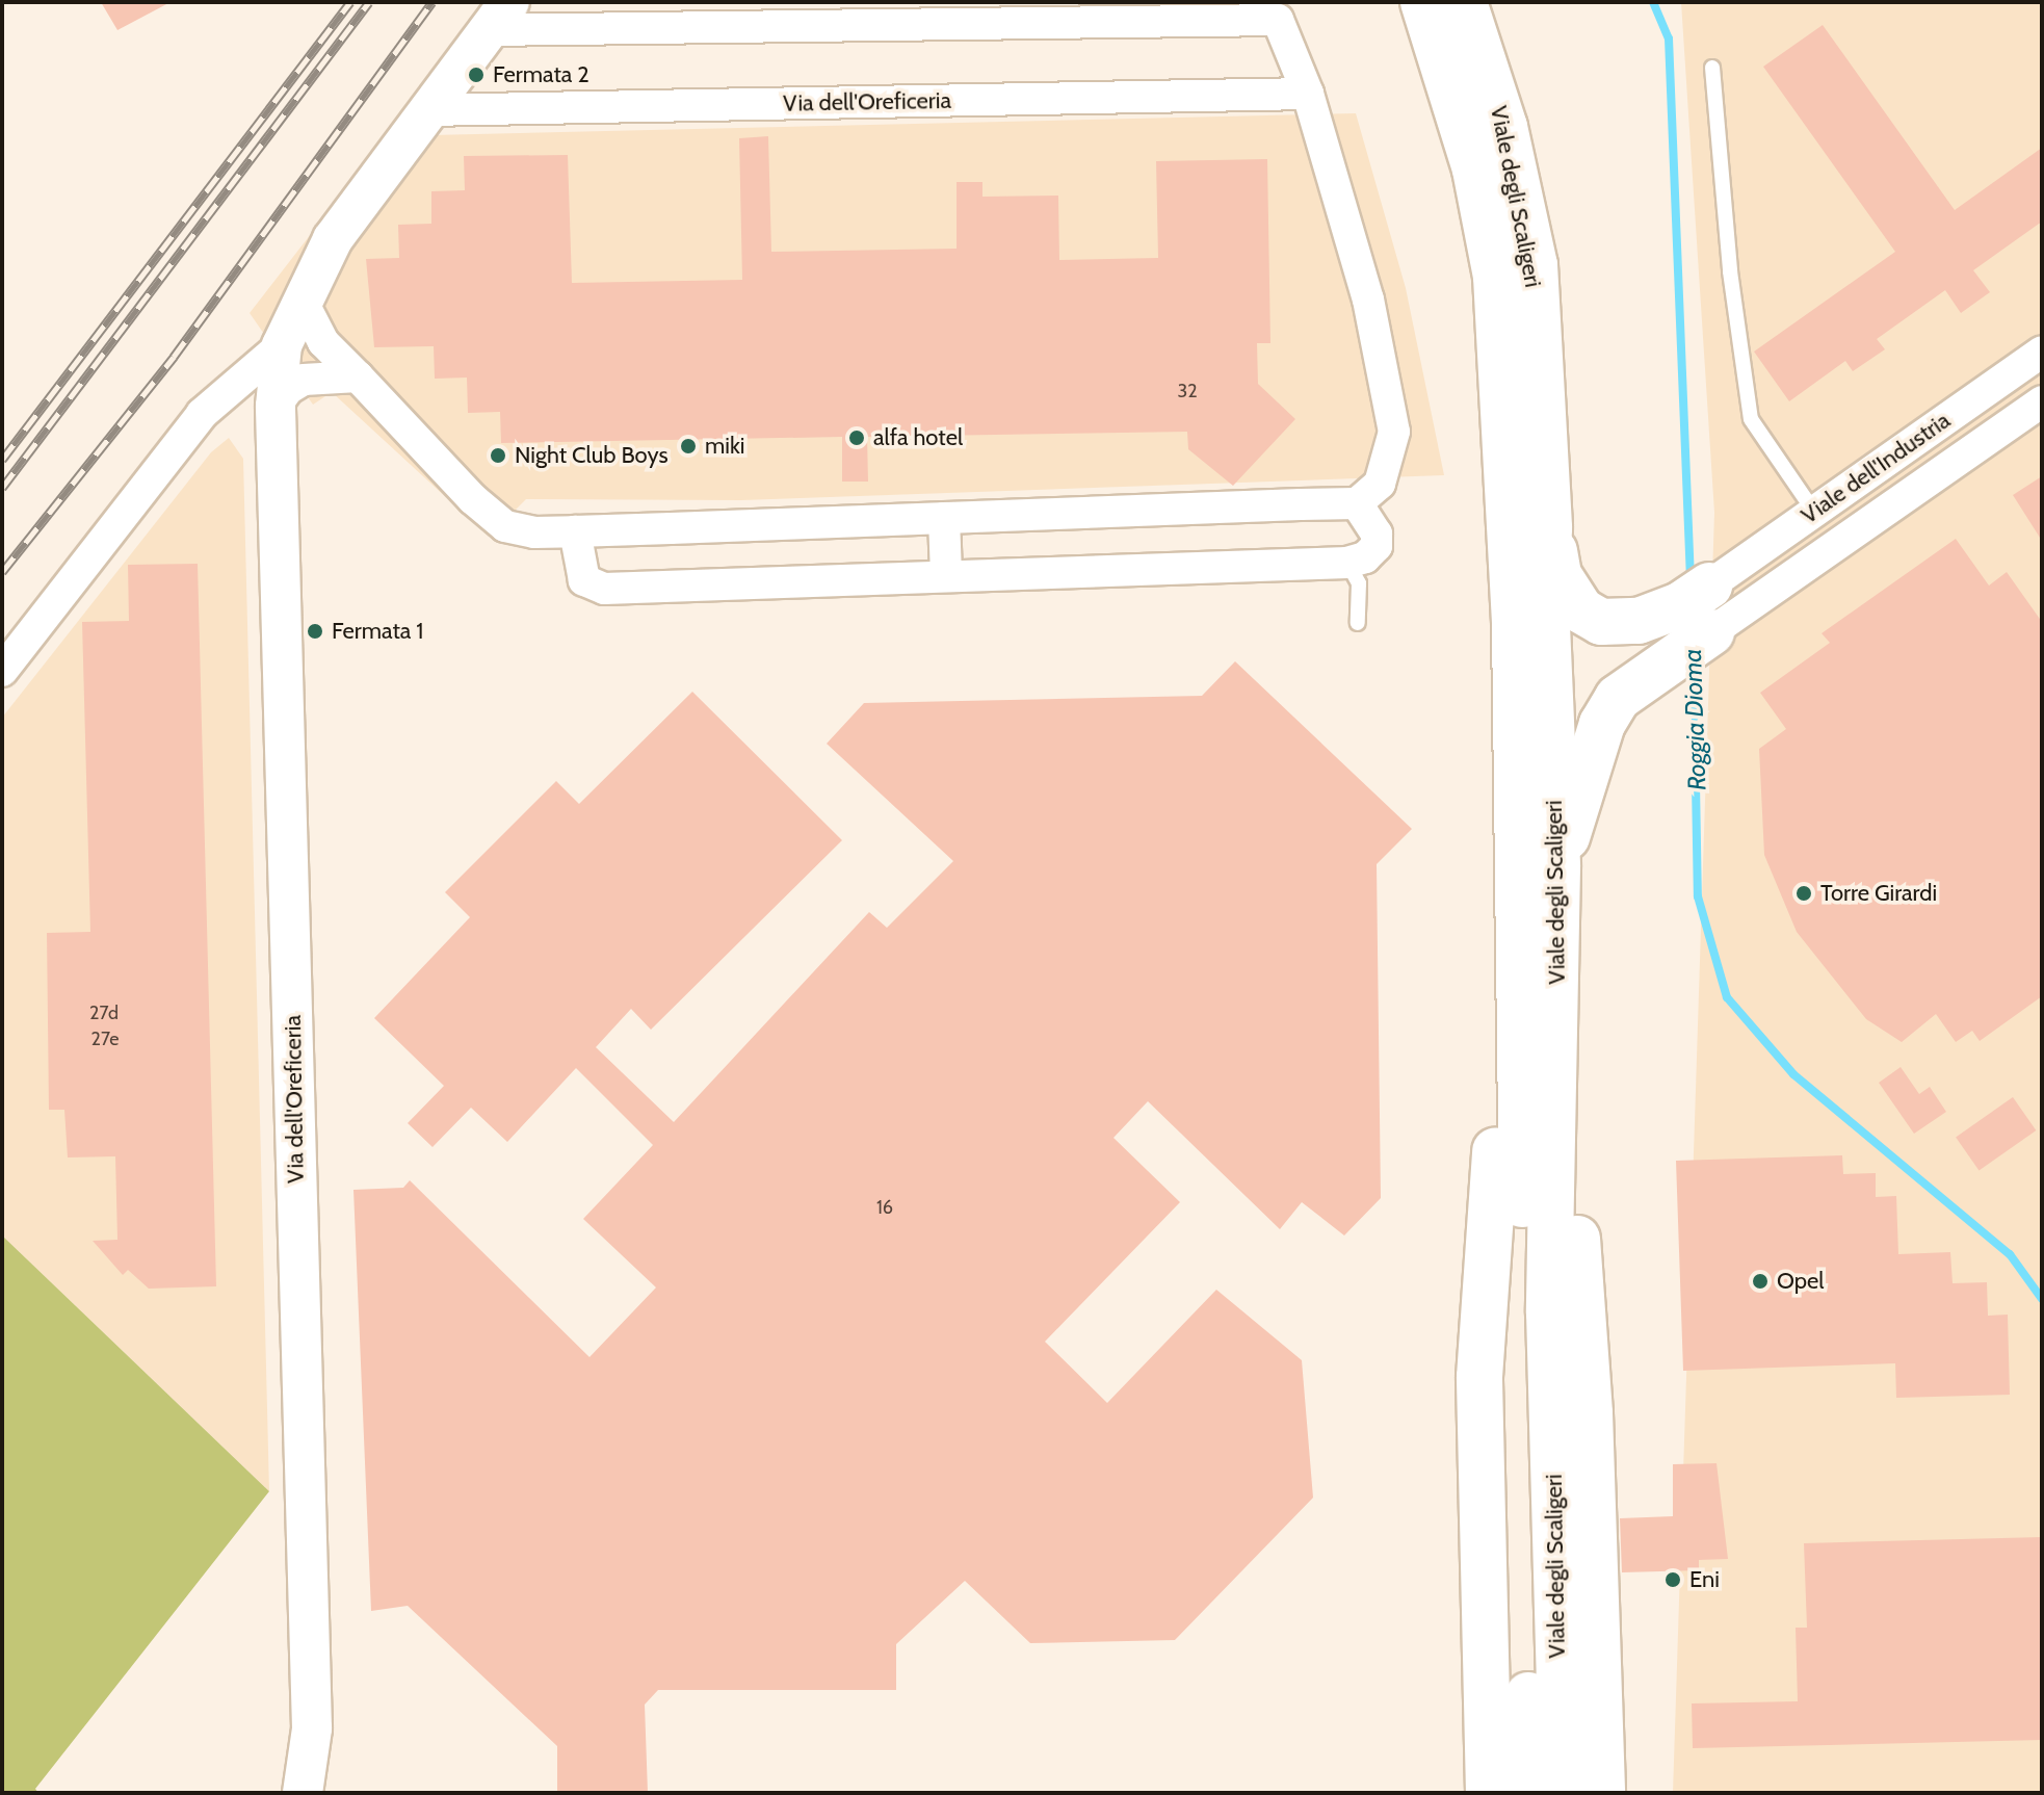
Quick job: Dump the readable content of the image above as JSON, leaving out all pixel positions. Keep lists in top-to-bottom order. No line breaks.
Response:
{"streets":{"highway":["Viale degli Scaligeri"],"street":["Via dell'Oreficeria","Viale dell'Industria"]},"water":["Roggia Dioma"],"places":["Fermata 2","alfa hotel","miki","Night Club Boys","Fermata 1","Torre Girardi","Opel","Eni"],"house_numbers":["32","27d","27e","16"]}
